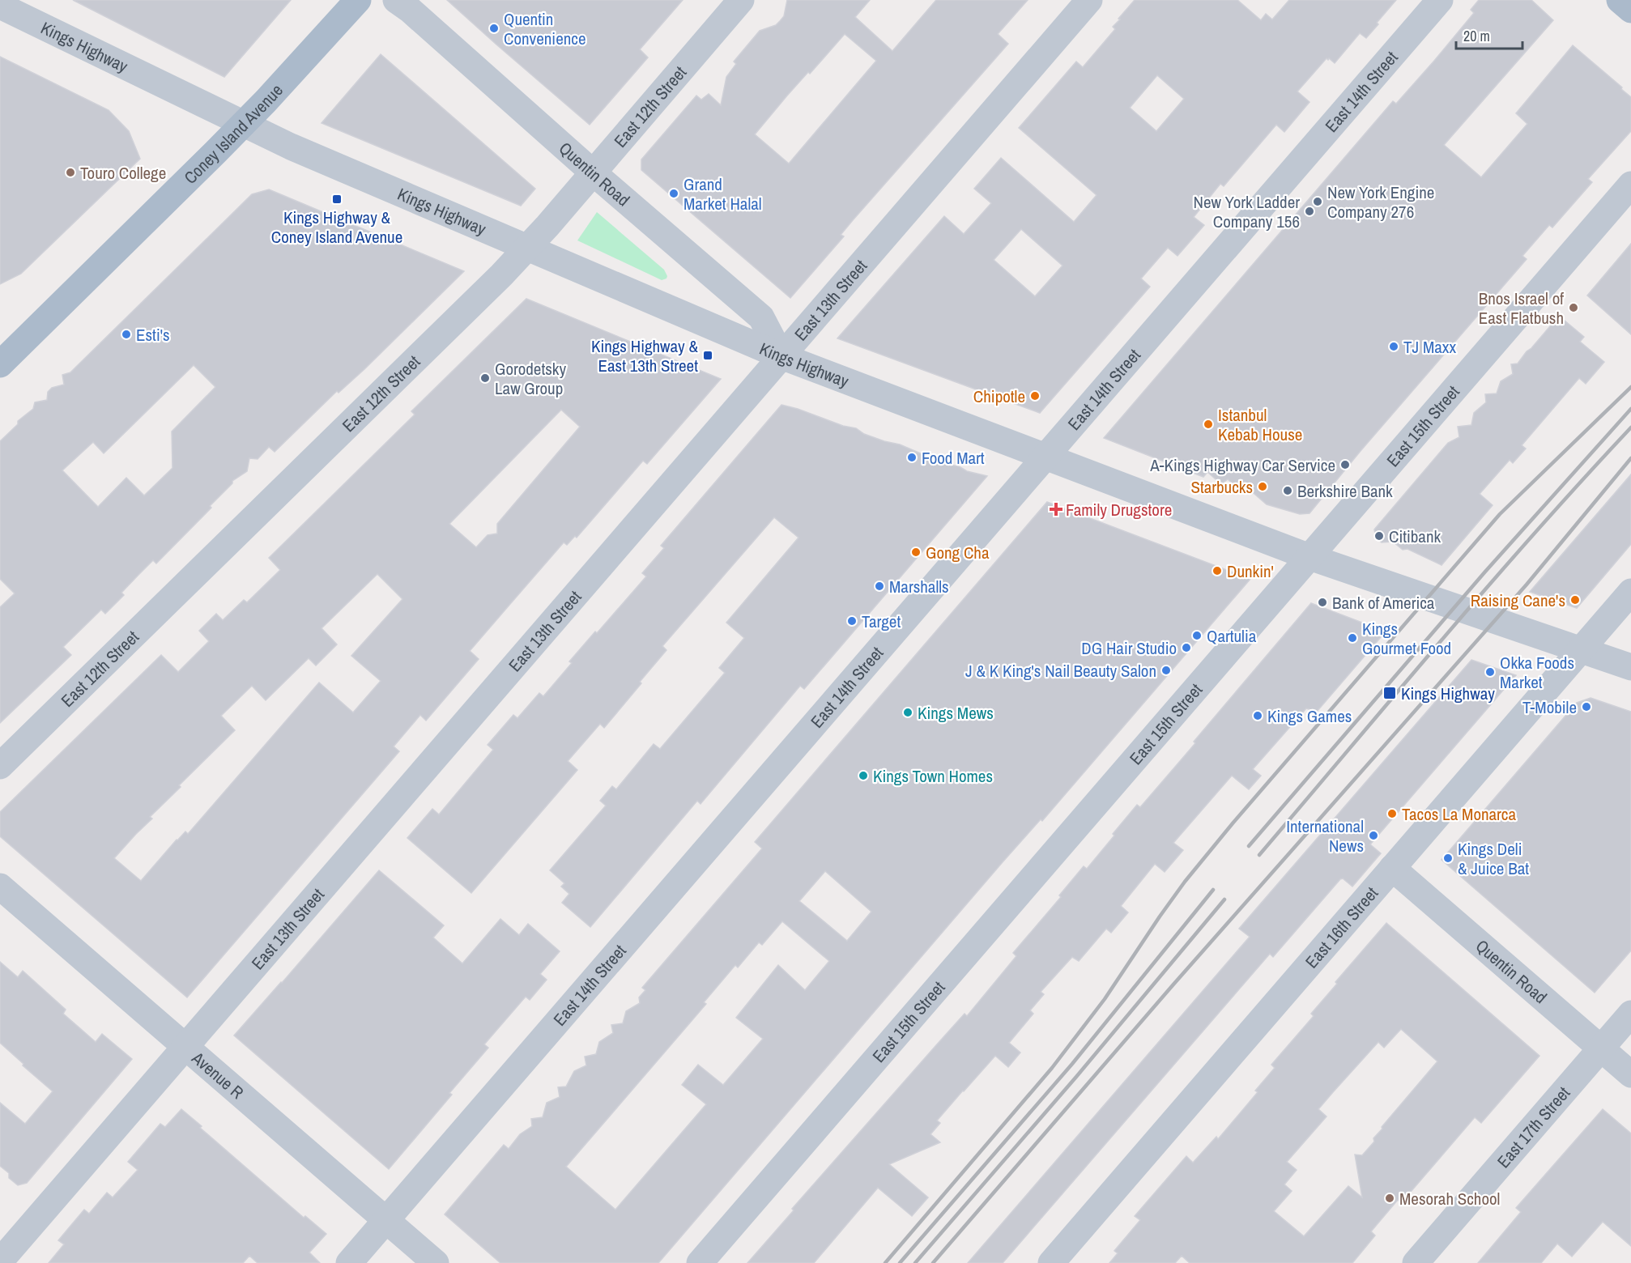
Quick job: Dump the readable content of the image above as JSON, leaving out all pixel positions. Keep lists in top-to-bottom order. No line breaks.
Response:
{"streets":{"main road":["Coney Island Avenue"],"street":["Kings Highway","East 14th Street","East 12th Street","Quentin Road","East 13th Street","East 15th Street","East 16th Street","Avenue R","East 17th Street"]},"crossings":[["Kings Highway","East 14th Street"],["Kings Highway","East 12th Street"],["Kings Highway","Coney Island Avenue"],["Kings Highway","Quentin Road"],["Kings Highway","East 13th Street"],["Kings Highway","East 15th Street"],["Kings Highway","East 16th Street"],["East 14th Street","Avenue R"],["East 12th Street","Quentin Road"],["Quentin Road","East 13th Street"],["Quentin Road","East 16th Street"],["Quentin Road","East 17th Street"],["East 13th Street","Avenue R"]],"places":{"other":["Quentin Convenience","Touro College","Grand Market Halal","New York Engine Company 276","New York Ladder Company 156","Bnos Israel of East Flatbush","Esti's","TJ Maxx","Gorodetsky Law Group","Chipotle","Istanbul Kebab House","Food Mart","A-Kings Highway Car Service","Starbucks","Berkshire Bank","Citibank","Gong Cha","Dunkin'","Marshalls","Raising Cane's","Bank of America","Target","Qartulia","Kings Gourmet Food","DG Hair Studio","J & K King's Nail Beauty Salon","Okka Foods Market","T-Mobile","Kings Mews","Kings Games","Kings Town Homes","Tacos La Monarca","International News","Kings Deli & Juice Bat","Mesorah School"],"transit":["Kings Highway & Coney Island Avenue","Kings Highway & East 13th Street","Kings Highway"],"health":["Family Drugstore"]},"scale_bar":"20 m"}
